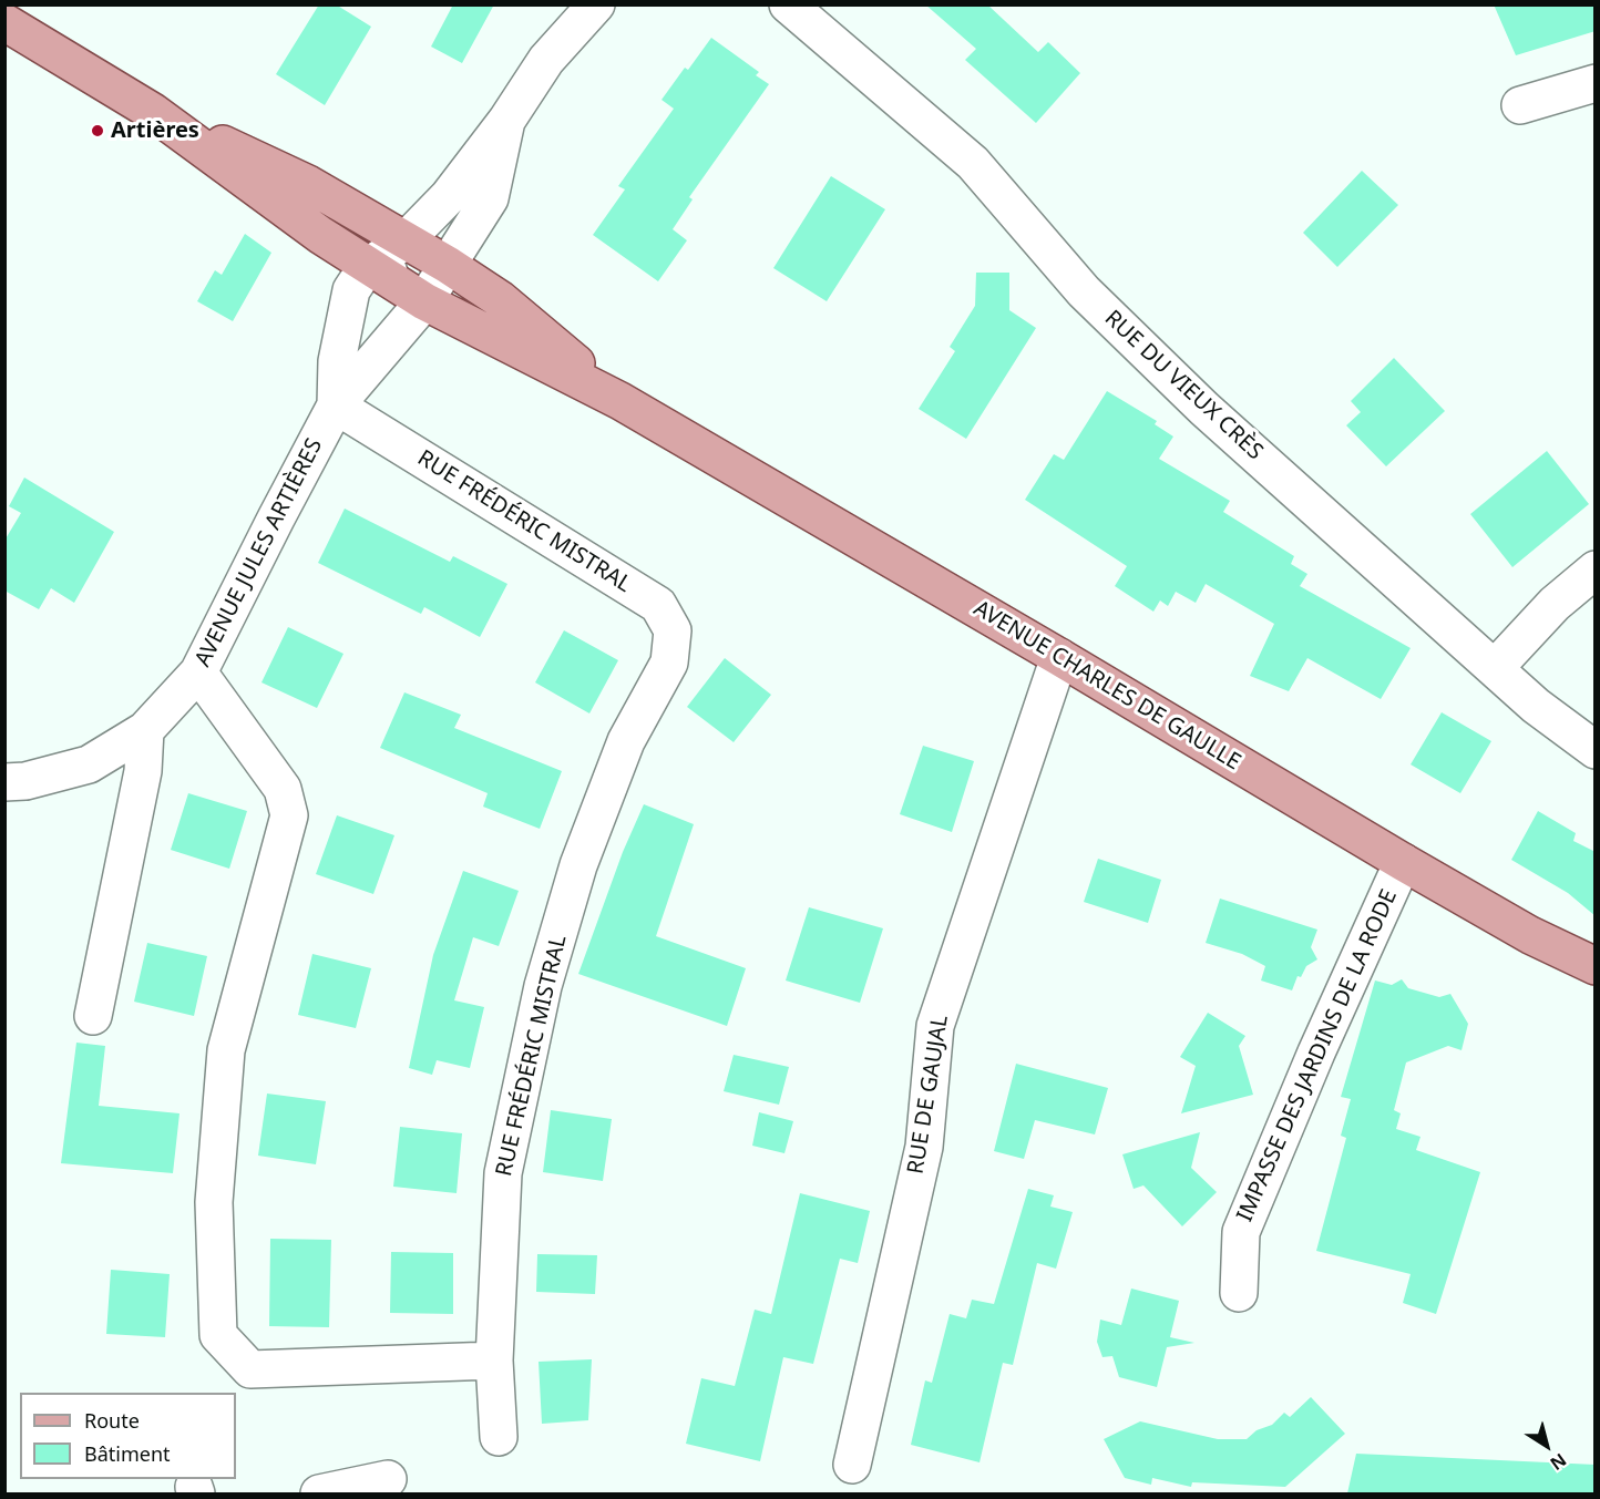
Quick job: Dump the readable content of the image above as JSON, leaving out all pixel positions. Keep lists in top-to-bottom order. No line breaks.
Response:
{"streets":{"main road":["AVENUE CHARLES DE GAULLE"],"street":["RUE DU VIEUX CRÈS","RUE FRÉDÉRIC MISTRAL","AVENUE JULES ARTIÈRES","IMPASSE DES JARDINS DE LA RODE","RUE DE GAUJAL"]},"crossings":[["RUE FRÉDÉRIC MISTRAL","AVENUE JULES ARTIÈRES"],["AVENUE JULES ARTIÈRES","AVENUE CHARLES DE GAULLE"],["AVENUE CHARLES DE GAULLE","IMPASSE DES JARDINS DE LA RODE"],["AVENUE CHARLES DE GAULLE","RUE DE GAUJAL"]],"places":["Artières"],"legend":["Route","Bâtiment"],"north":"bottom right"}
